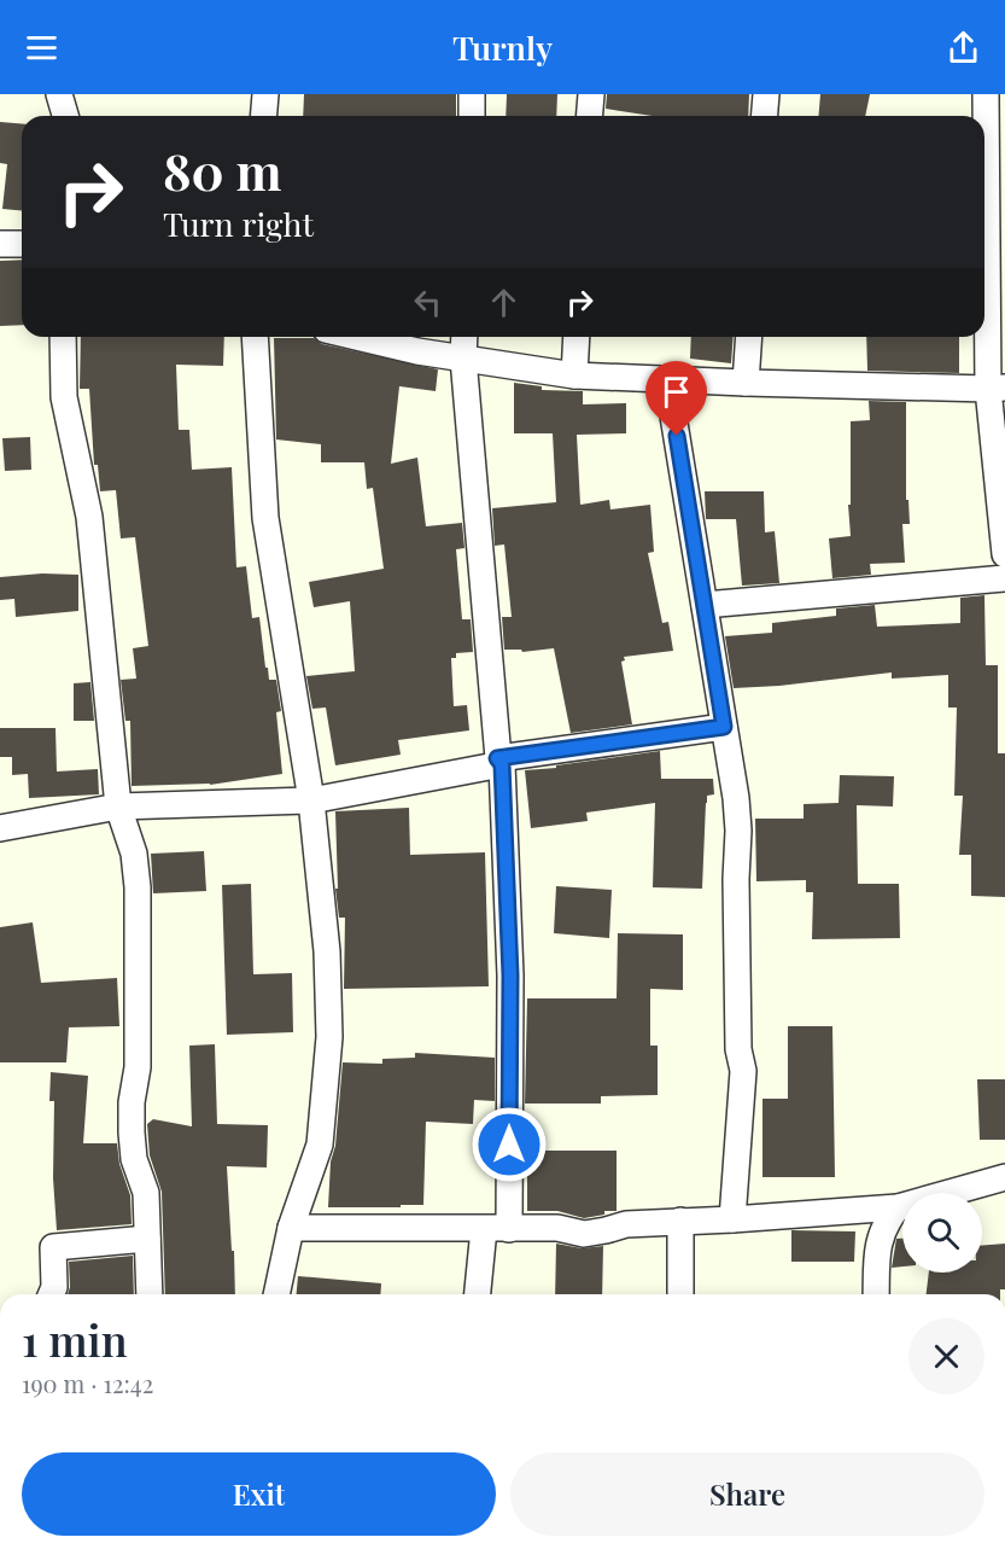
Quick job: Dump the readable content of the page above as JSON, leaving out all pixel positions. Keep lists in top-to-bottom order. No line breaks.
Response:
{"page":{"header":"Turnly","turn":["80 m","Turn right"],"heading":["1 min","190 m · 12:42"],"buttons":["Exit","Share"]}}
